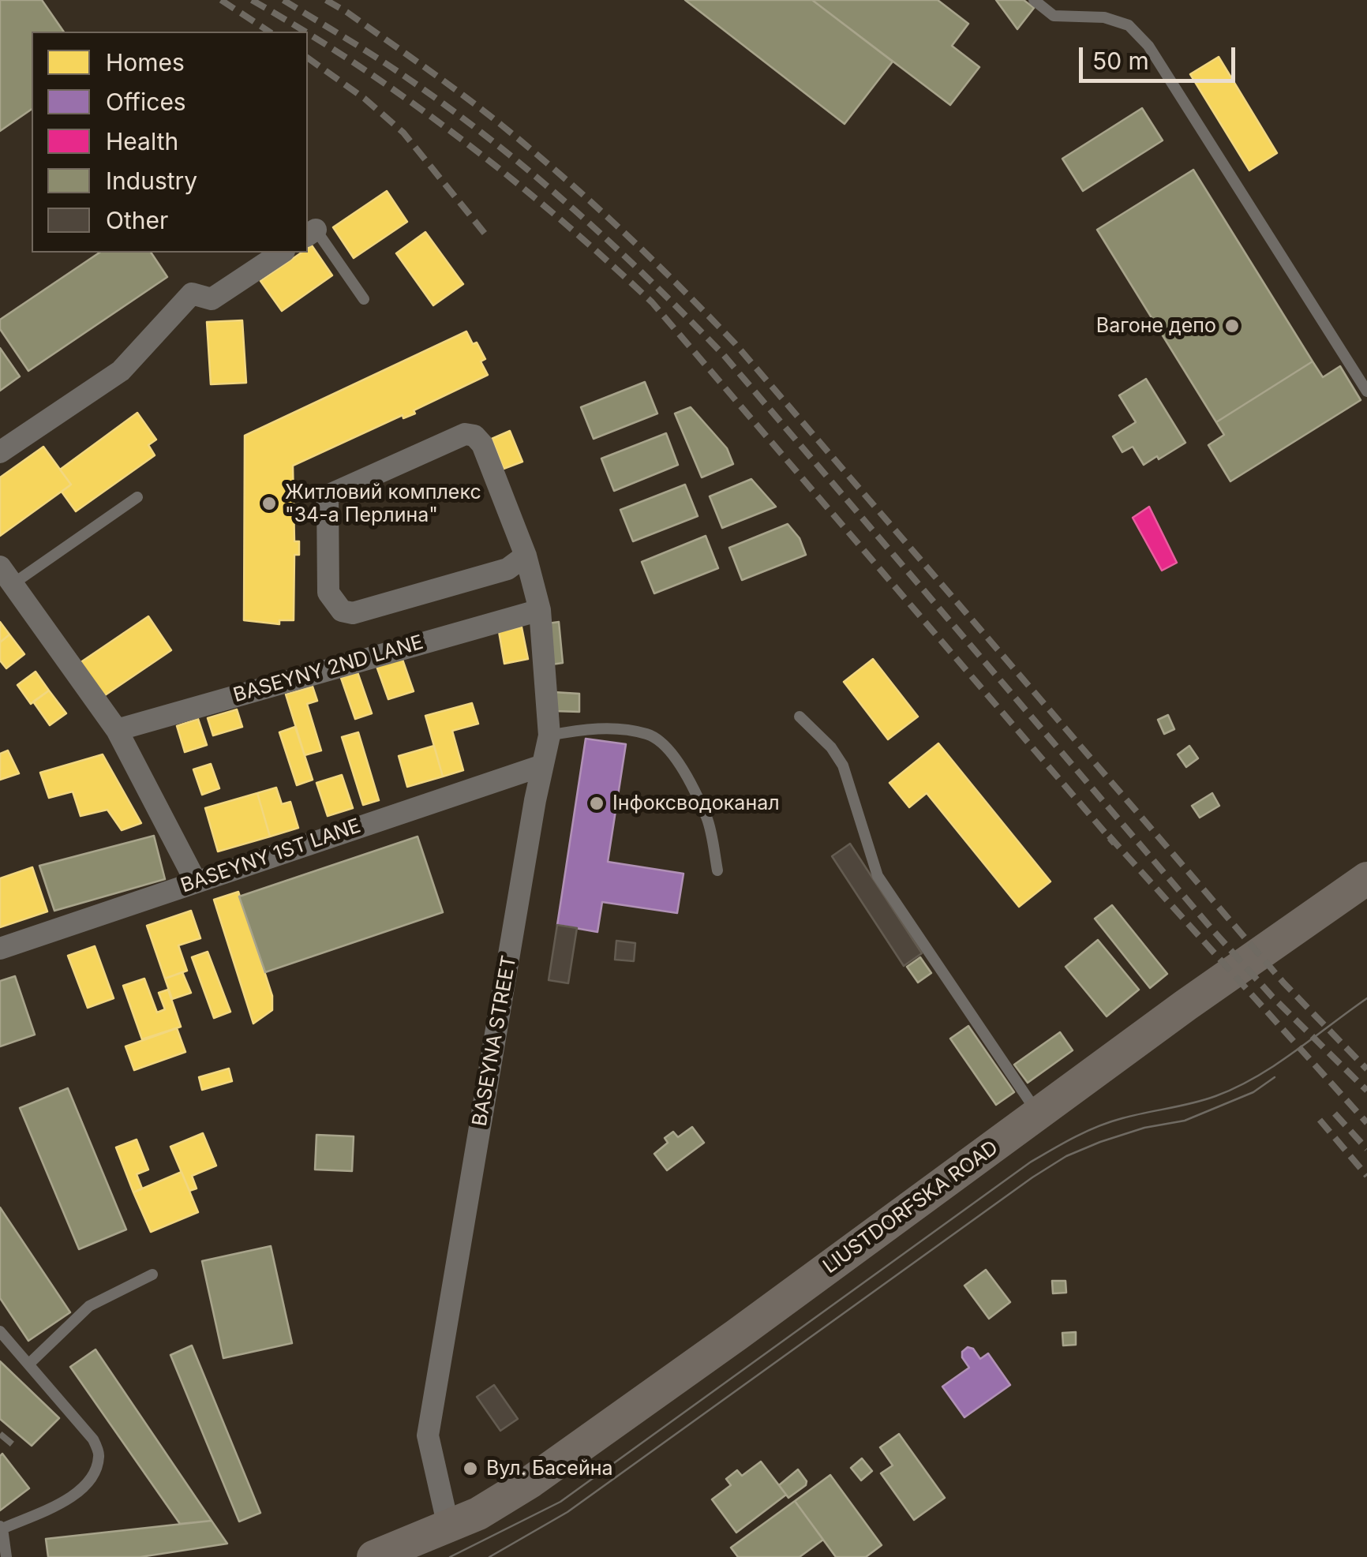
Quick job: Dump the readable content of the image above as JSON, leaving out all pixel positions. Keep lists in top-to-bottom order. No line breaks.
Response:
{"streets":{"main road":["LIUSTDORFSKA ROAD"],"street":["BASEYNY 2ND LANE","BASEYNY 1ST LANE","BASEYNA STREET"]},"crossings":[["BASEYNY 2ND LANE","BASEYNA STREET"],["BASEYNY 1ST LANE","BASEYNA STREET"],["BASEYNA STREET","LIUSTDORFSKA ROAD"]],"places":["Вагоне депо","Житловий комплекс \"34-а Перлина\"","Інфоксводоканал","Вул. Басейна"],"legend":["Homes","Offices","Health","Industry","Other"],"scale_bar":"50 m"}
